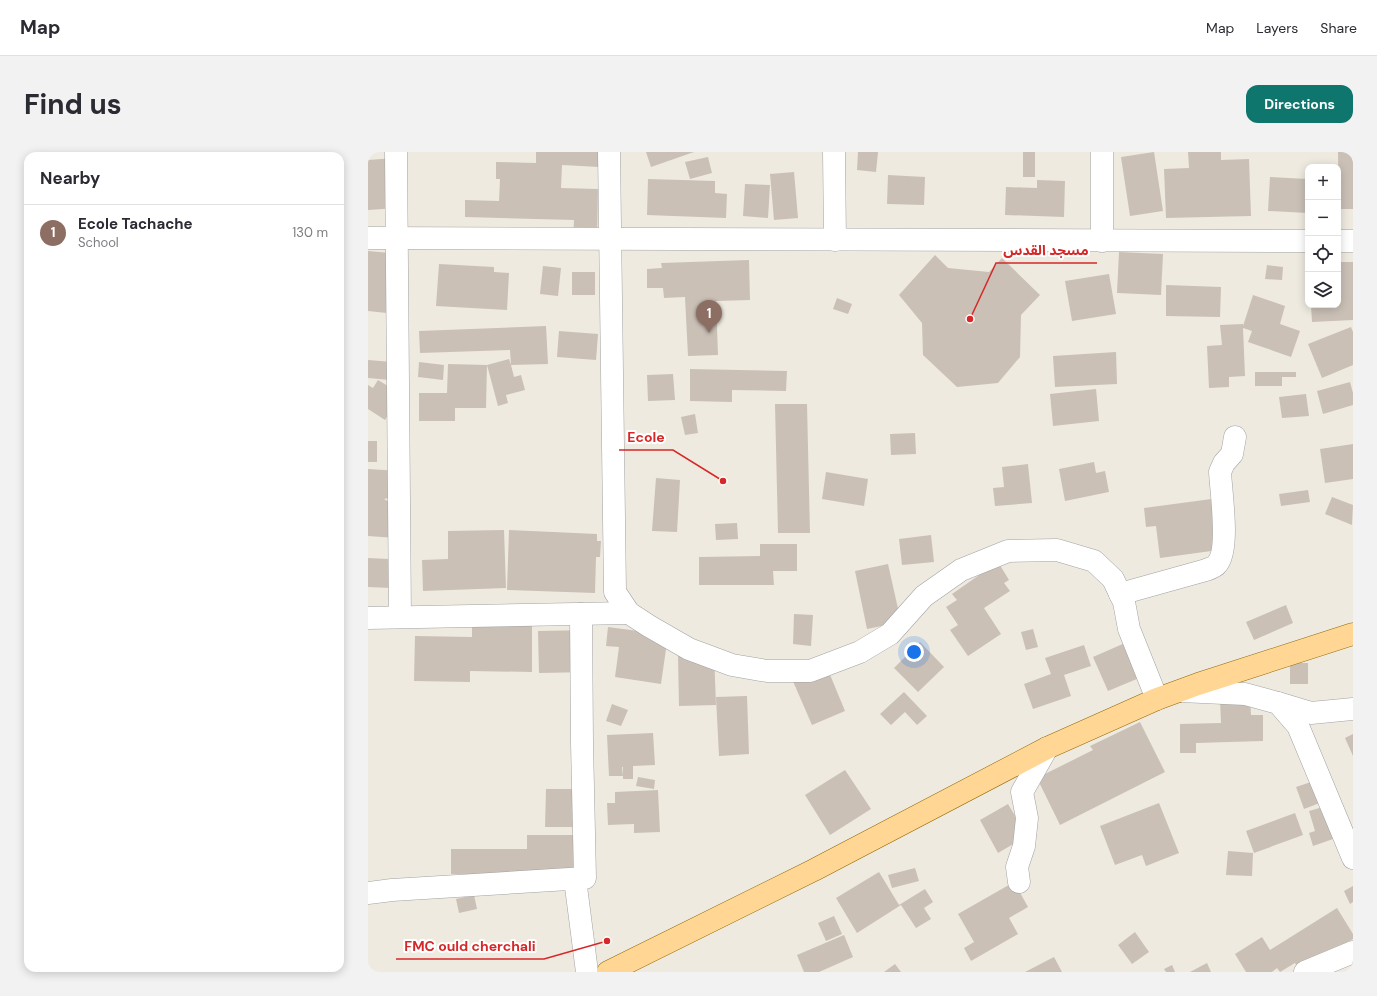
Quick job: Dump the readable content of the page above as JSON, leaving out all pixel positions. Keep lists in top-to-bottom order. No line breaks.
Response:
{"places":["مسجد القدس","Ecole","FMC ould cherchali"],"page":{"header":"Map","nav":["Map","Layers","Share"],"buttons":"Directions","title":"Find us","heading":"Nearby","map_buttons":["+","−"],"list":[{"mark":"1","name":"Ecole Tachache","note":"School","value":"130 m"}],"pins":"1"}}
